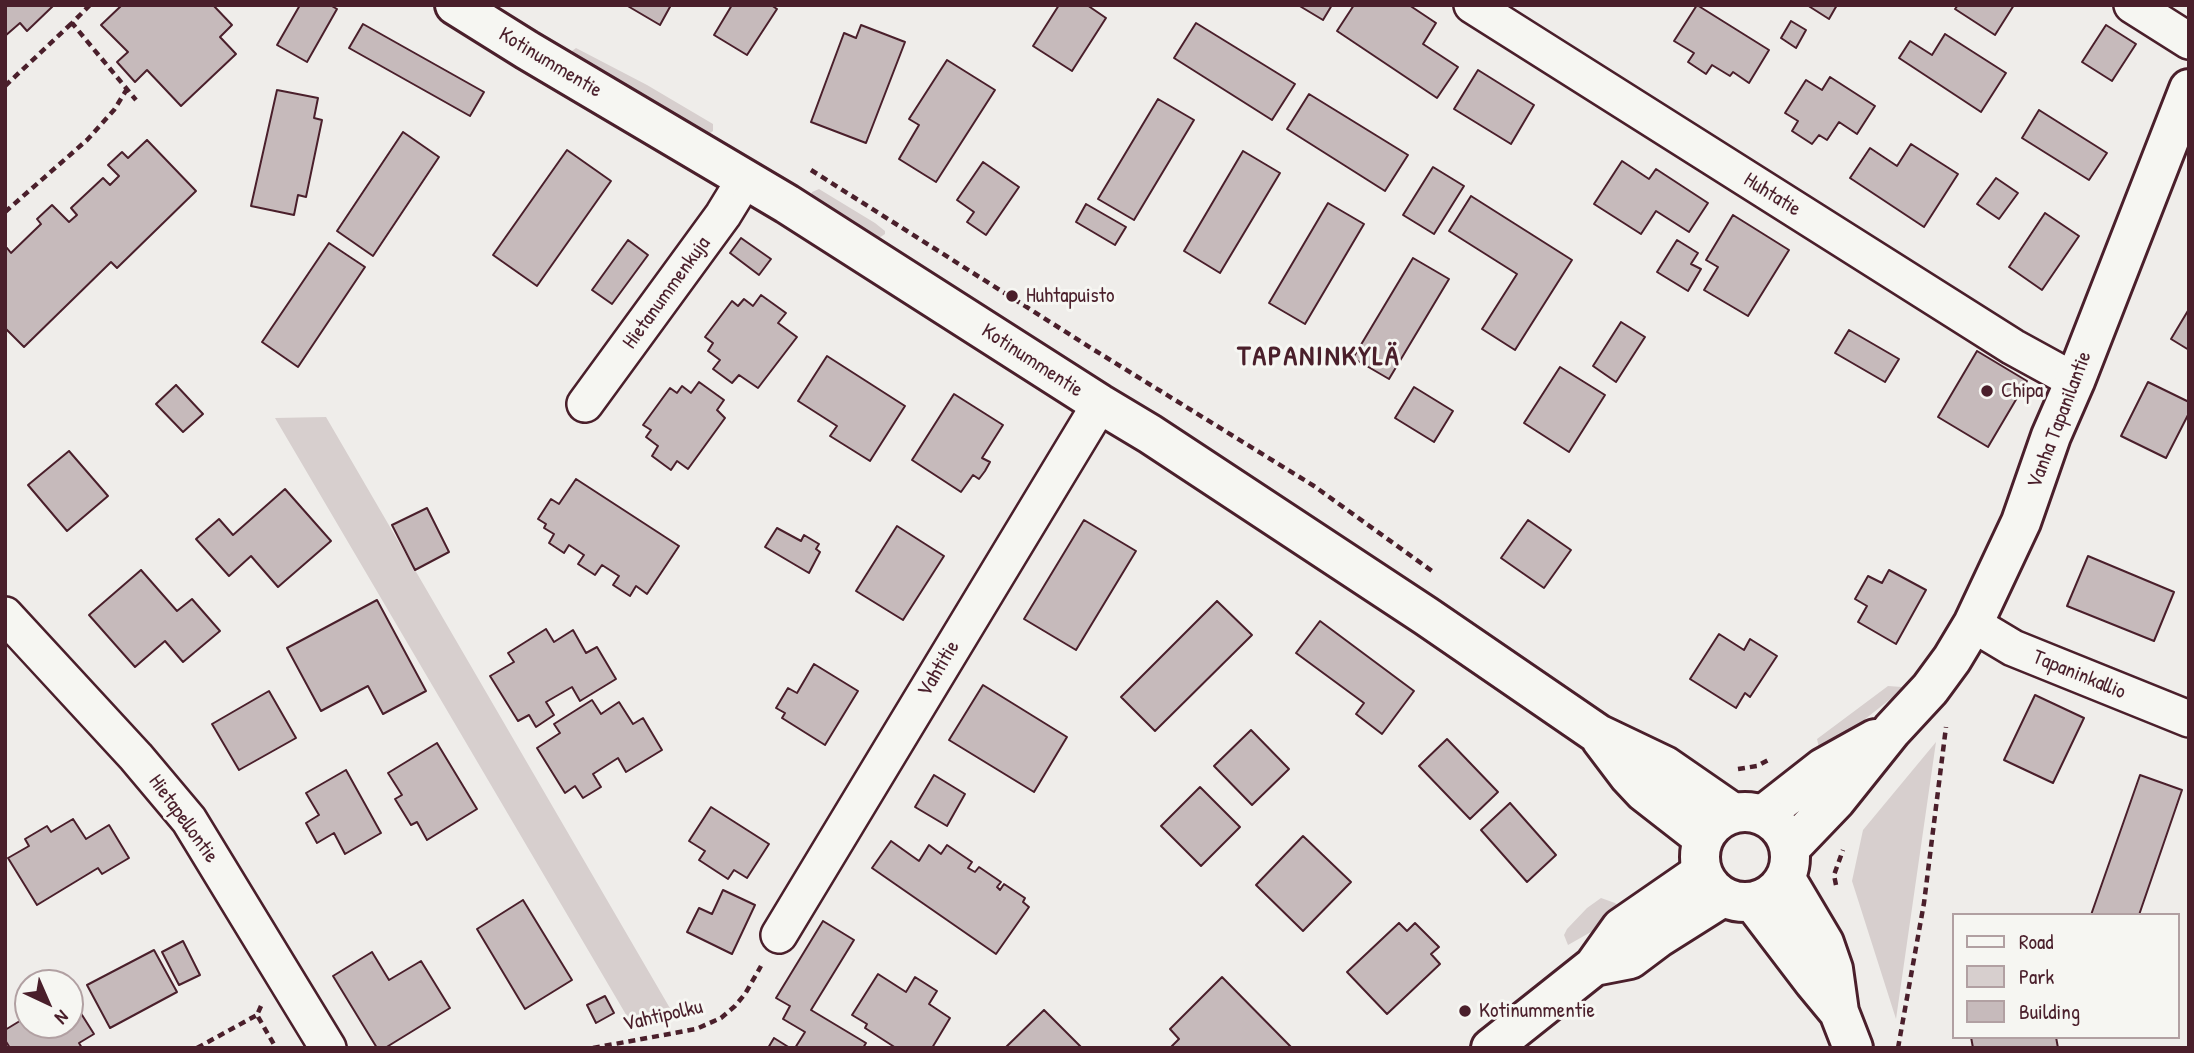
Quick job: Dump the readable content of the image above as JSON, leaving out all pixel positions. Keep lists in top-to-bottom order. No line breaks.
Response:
{"streets":{"main road":["Kotinummentie","Vanha Tapanilantie"],"street":["Huhtatie","Hietanummenkuja","Vahtitie","Tapaninkallio","Hietapellontie"],"path":["Vahtipolku"]},"crossings":[["Kotinummentie","Hietanummenkuja"],["Kotinummentie","Vanha Tapanilantie"],["Kotinummentie","Vahtitie"],["Huhtatie","Vanha Tapanilantie"],["Vanha Tapanilantie","Tapaninkallio"],["Vahtitie","Vahtipolku"]],"districts":["TAPANINKYLÄ"],"places":["Huhtapuisto","Chipa","Kotinummentie"],"legend":["Road","Park","Building"],"north":"bottom right"}
